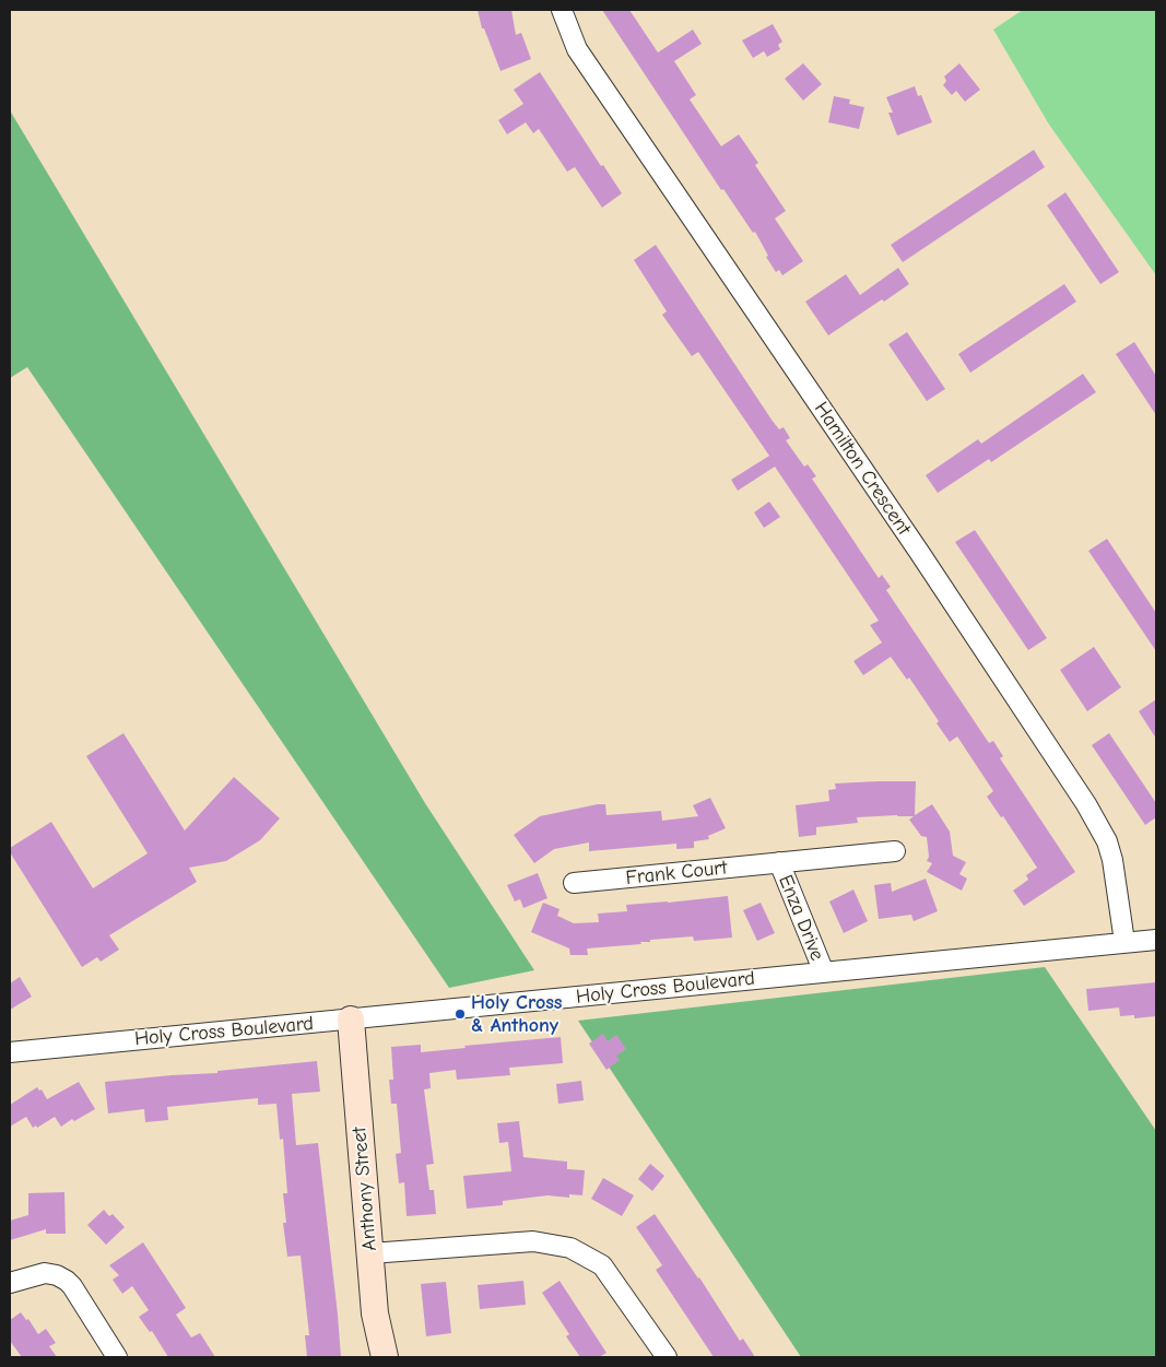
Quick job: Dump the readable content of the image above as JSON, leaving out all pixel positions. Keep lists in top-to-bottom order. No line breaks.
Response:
{"streets":{"street":["Hamilton Crescent","Frank Court","Enza Drive","Holy Cross Boulevard","Anthony Street"]},"crossings":[["Hamilton Crescent","Holy Cross Boulevard"],["Frank Court","Enza Drive"],["Enza Drive","Holy Cross Boulevard"],["Holy Cross Boulevard","Anthony Street"]],"places":["Holy Cross & Anthony"]}
